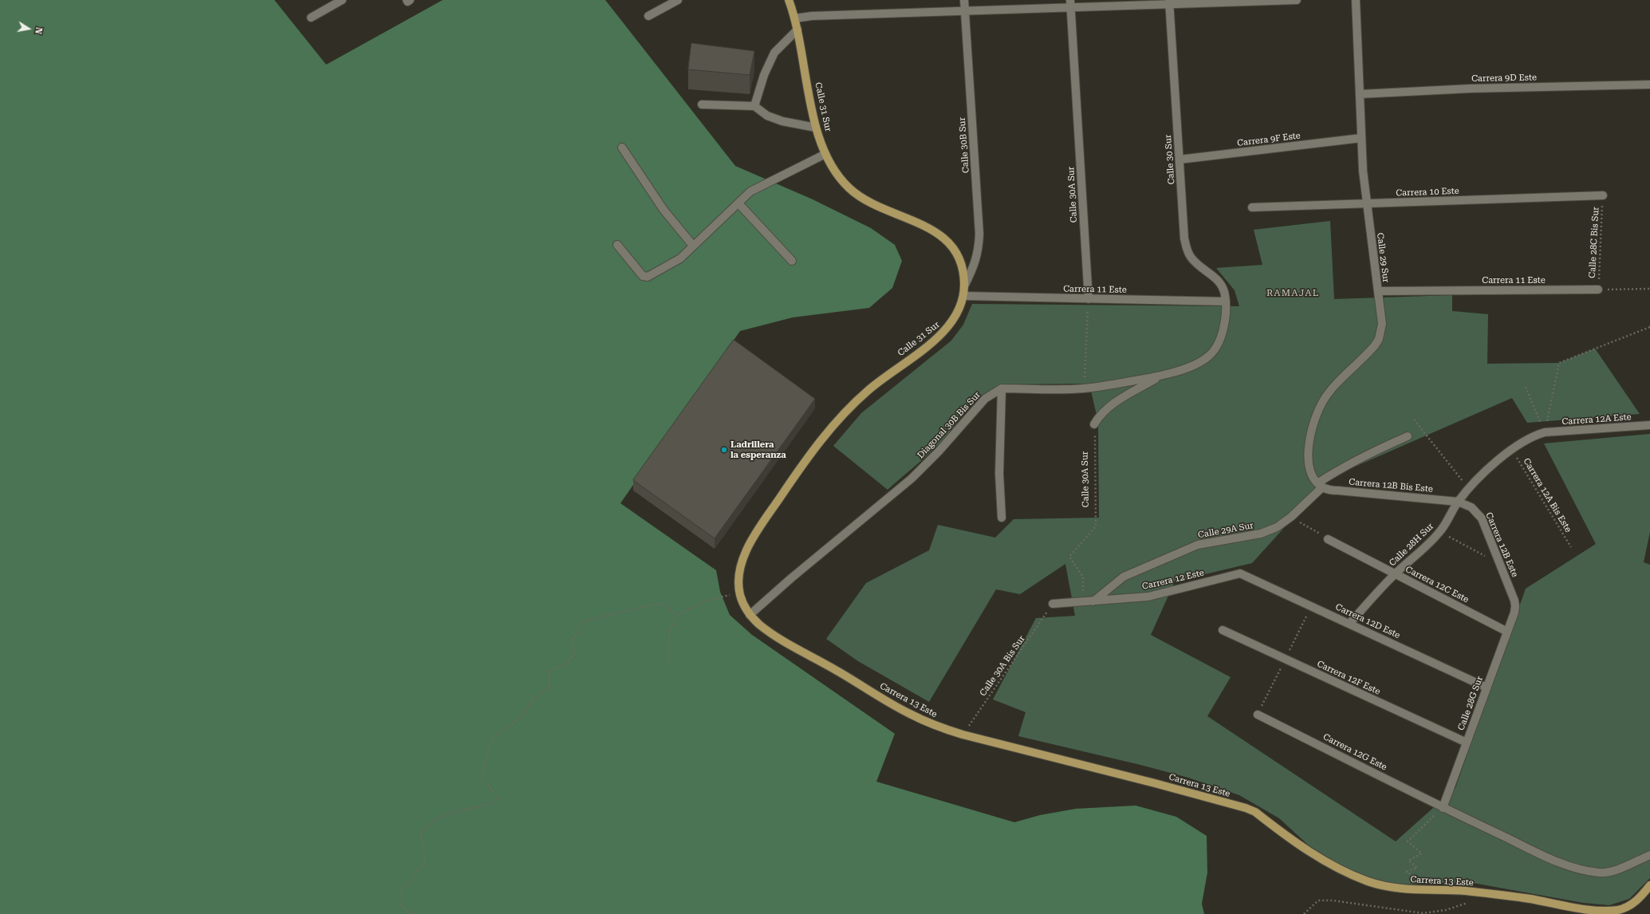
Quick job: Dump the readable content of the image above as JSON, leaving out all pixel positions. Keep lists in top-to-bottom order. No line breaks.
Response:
{"streets":{"main road":["Calle 31 Sur","Carrera 13 Este"],"street":["Carrera 9D Este","Carrera 9F Este","Calle 30B Sur","Calle 30 Sur","Carrera 10 Este","Calle 30A Sur","Calle 29 Sur","Carrera 11 Este","Carrera 12A Este","Diagonal 30B Bis Sur","Carrera 12B Bis Este","Calle 29A Sur","Calle 28H Sur","Carrera 12B Este","Carrera 12 Este","Carrera 12C Este","Carrera 12D Este","Carrera 12F Este","Calle 28G Sur","Carrera 12G Este"],"path":["Calle 28C Bis Sur","Carrera 12A Bis Este","Calle 30A Bis Sur"]},"crossings":[["Carrera 9D Este","Calle 29 Sur"],["Calle 31 Sur","Calle 30B Sur"],["Calle 31 Sur","Carrera 11 Este"],["Calle 31 Sur","Diagonal 30B Bis Sur"],["Calle 31 Sur","Carrera 13 Este"],["Carrera 9F Este","Calle 30 Sur"],["Carrera 9F Este","Calle 29 Sur"],["Calle 30 Sur","Carrera 11 Este"],["Carrera 10 Este","Calle 28C Bis Sur"],["Carrera 10 Este","Calle 29 Sur"],["Calle 30A Sur","Carrera 11 Este"],["Calle 30A Sur","Carrera 12 Este"],["Calle 28C Bis Sur","Carrera 11 Este"],["Calle 29 Sur","Carrera 11 Este"],["Calle 29 Sur","Carrera 12B Bis Este"],["Calle 29 Sur","Calle 29A Sur"],["Carrera 12A Este","Calle 28H Sur"],["Diagonal 30B Bis Sur","Carrera 13 Este"],["Carrera 12B Bis Este","Calle 29A Sur"],["Carrera 12B Bis Este","Calle 28H Sur"],["Carrera 12B Bis Este","Carrera 12B Este"],["Carrera 12A Bis Este","Calle 28H Sur"],["Calle 29A Sur","Carrera 12 Este"],["Calle 28H Sur","Carrera 12B Este"],["Calle 28H Sur","Carrera 12C Este"],["Calle 28H Sur","Carrera 12D Este"],["Carrera 12B Este","Calle 28G Sur"],["Carrera 12 Este","Carrera 12D Este"],["Carrera 12 Este","Calle 30A Bis Sur"],["Carrera 12C Este","Calle 28G Sur"],["Carrera 12D Este","Calle 28G Sur"],["Calle 30A Bis Sur","Carrera 13 Este"],["Carrera 12F Este","Calle 28G Sur"],["Calle 28G Sur","Carrera 12G Este"]],"districts":["RAMAJAL"],"places":["Ladrillera la esperanza"],"north":"right"}
